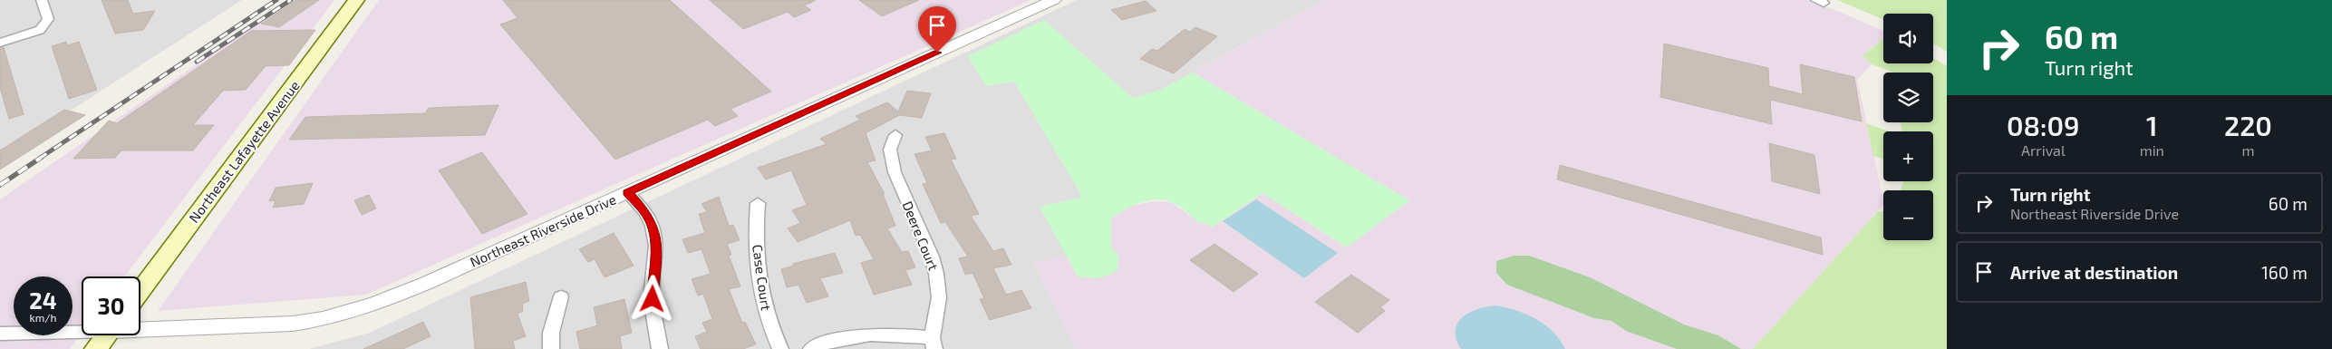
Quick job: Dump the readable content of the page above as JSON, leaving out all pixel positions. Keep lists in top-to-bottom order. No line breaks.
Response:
{"streets":{"main road":["Northeast Lafayette Avenue"],"street":["Northeast Riverside Drive","Deere Court","Case Court"]},"page":{"turn":["60 m","Turn right"],"map_buttons":["+","−"],"eta":["08:09","Arrival","1","min","220","m"],"list":[{"name":"Turn right","note":"Northeast Riverside Drive","value":"60 m"},{"name":"Arrive at destination","value":"160 m"}],"speed":"24 km/h","limit":"30"}}
